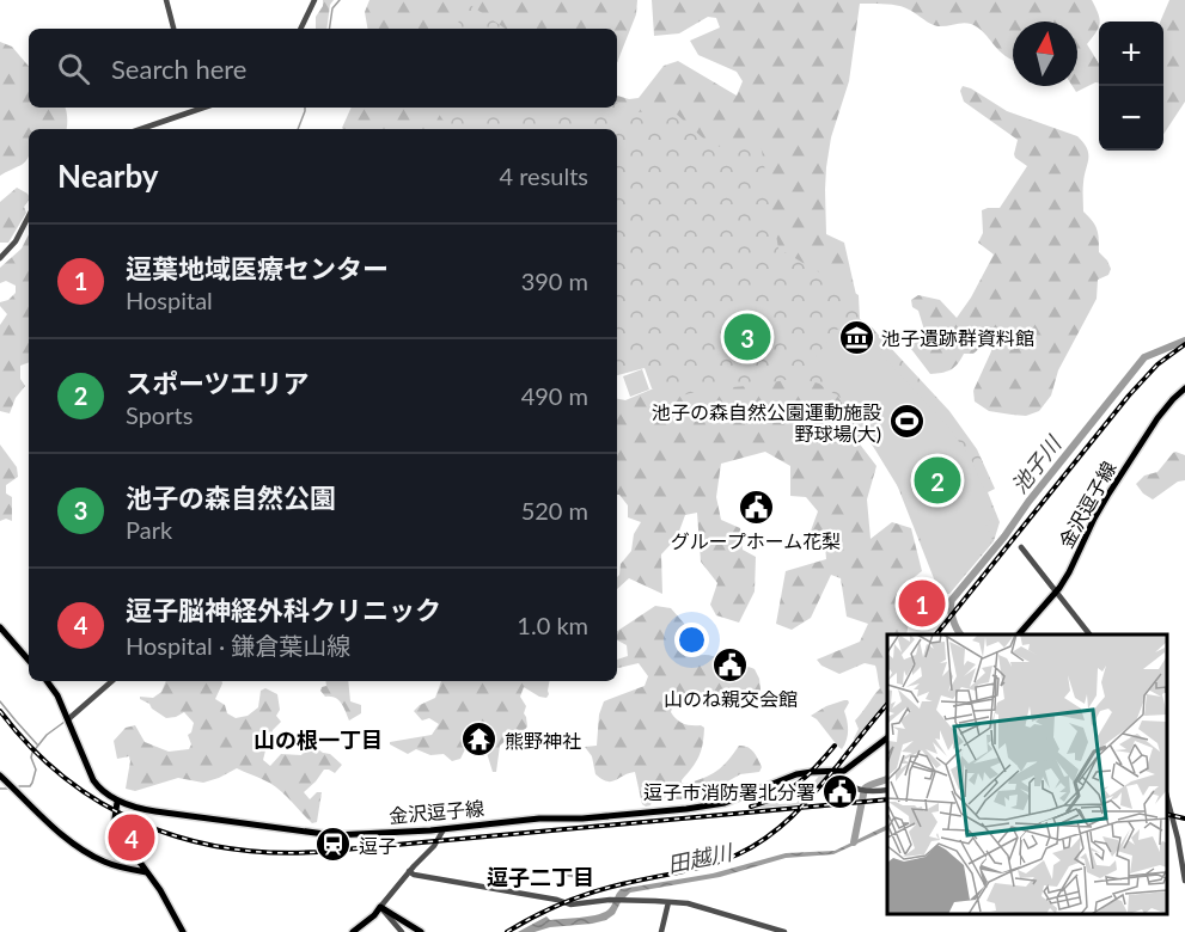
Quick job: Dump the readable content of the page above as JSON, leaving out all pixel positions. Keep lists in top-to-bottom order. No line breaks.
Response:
{"streets":{"main road":["金沢逗子線"]},"districts":["山の根一丁目","逗子二丁目"],"water":["池子川","田越川"],"places":{"museum":["池子遺跡群資料館"],"sports":["池子の森自然公園運動施設 野球場(大)"],"public building":["グループホーム花梨","山のね親交会館","逗子市消防署北分署"],"temple":["熊野神社"],"station":["逗子"]},"north":"top","page":{"map_buttons":["+","−"],"search":"Search here","heading":["Nearby","4 results"],"list":[{"mark":"1","name":"逗葉地域医療センター","note":"Hospital","value":"390 m"},{"mark":"2","name":"スポーツエリア","note":"Sports","value":"490 m"},{"mark":"3","name":"池子の森自然公園","note":"Park","value":"520 m"},{"mark":"4","name":"逗子脳神経外科クリニック","note":"Hospital · 鎌倉葉山線","value":"1.0 km"}],"pins":["3","2","1","4"]}}
